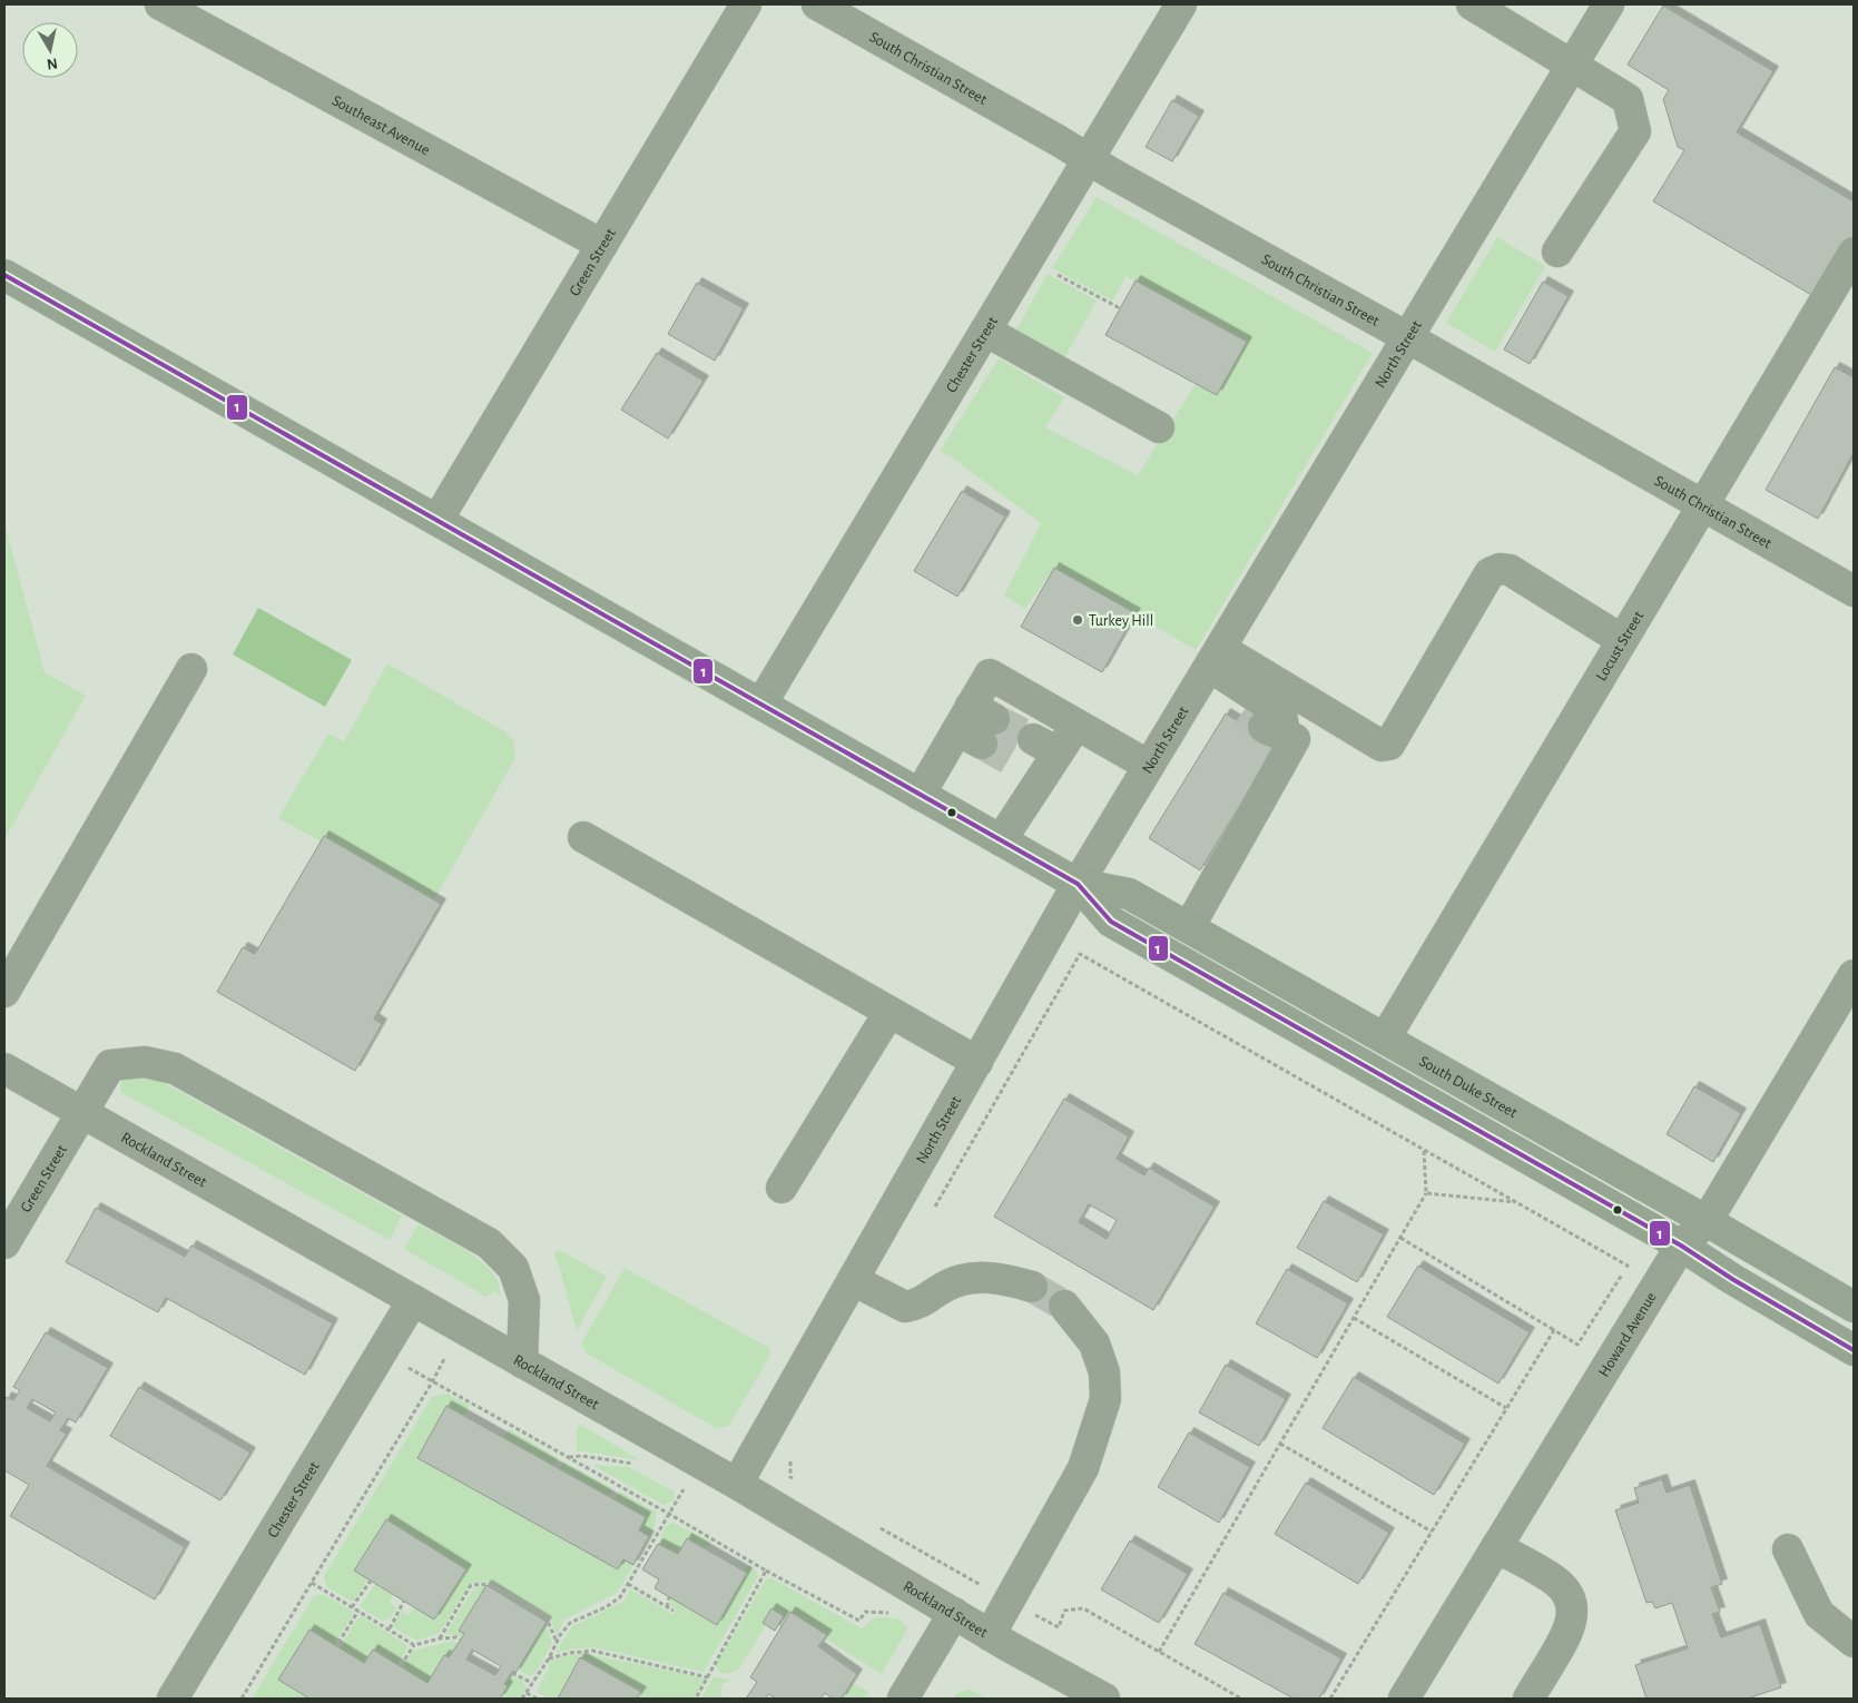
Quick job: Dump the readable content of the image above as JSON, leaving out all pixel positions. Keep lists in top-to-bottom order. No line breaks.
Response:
{"streets":{"main road":["South Duke Street"],"street":["South Christian Street","Southeast Avenue","Green Street","North Street","Chester Street","Locust Street","Rockland Street","Howard Avenue"]},"crossings":[["South Christian Street","North Street"],["South Christian Street","Chester Street"],["South Christian Street","Locust Street"],["Southeast Avenue","Green Street"],["Green Street","South Duke Street"],["Green Street","Rockland Street"],["North Street","South Duke Street"],["North Street","Rockland Street"],["Chester Street","South Duke Street"],["Chester Street","Rockland Street"],["Locust Street","South Duke Street"],["South Duke Street","Howard Avenue"]],"places":["Turkey Hill"],"lines":["transit line 1"],"north":"bottom"}
